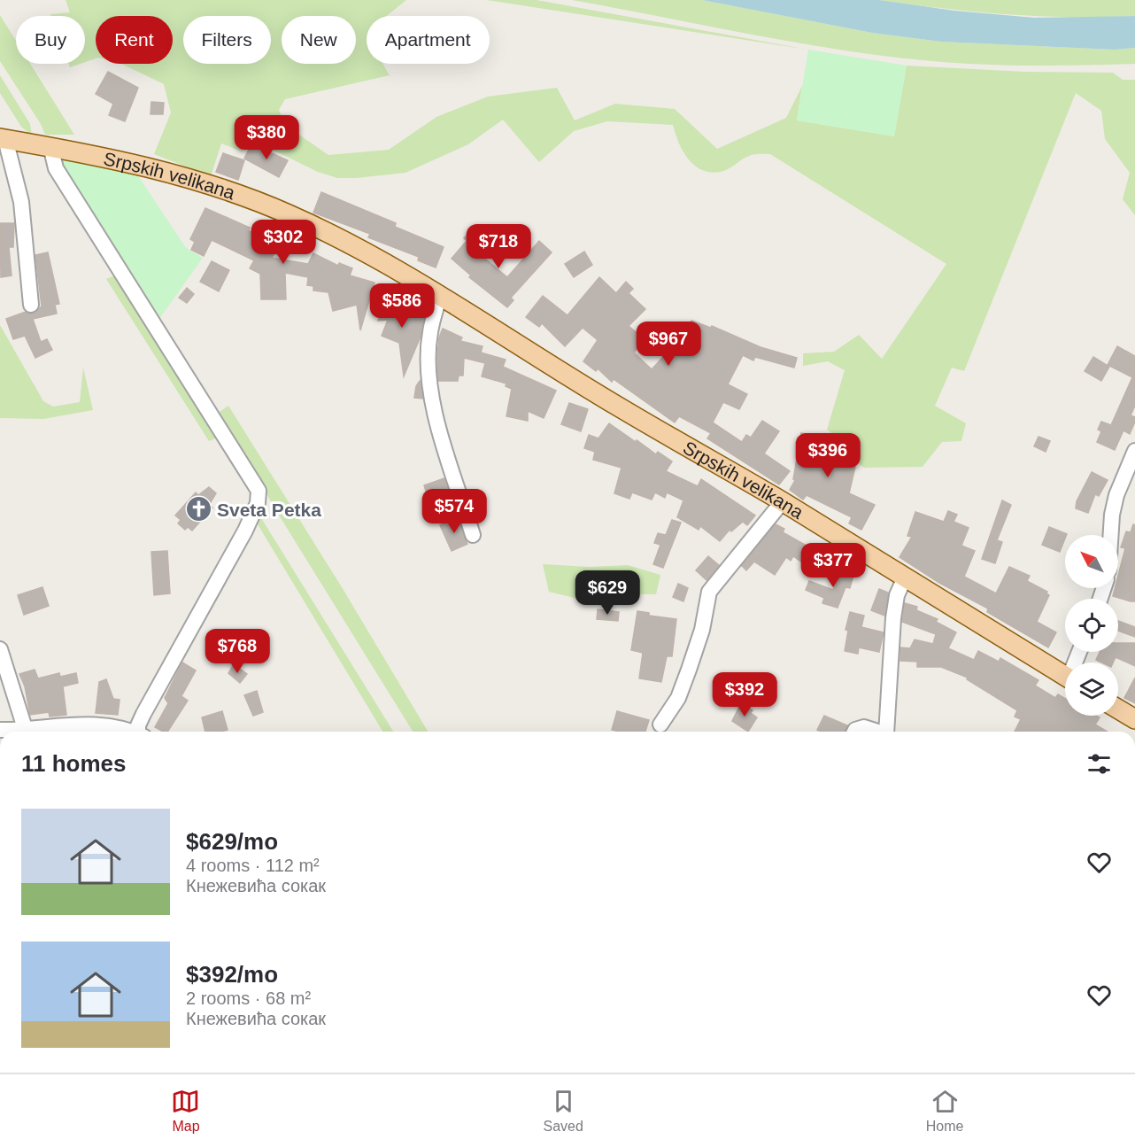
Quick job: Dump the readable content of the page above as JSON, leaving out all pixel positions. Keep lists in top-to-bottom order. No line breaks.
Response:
{"streets":{"main road":["Srpskih velikana"]},"places":{"church":["Sveta Petka"]},"north":"top left","page":{"chip":["Buy","Rent","Filters","New","Apartment"],"price":["$380","$302","$718","$586","$967","$396","$574","$377","$629","$768","$392"],"heading":"11 homes","list":[{"name":"$629/mo","note":"4 rooms · 112 m² · Кнежевића сокак"},{"name":"$392/mo","note":"2 rooms · 68 m² · Кнежевића сокак"}],"tabs":["Map","Saved","Home"]}}
